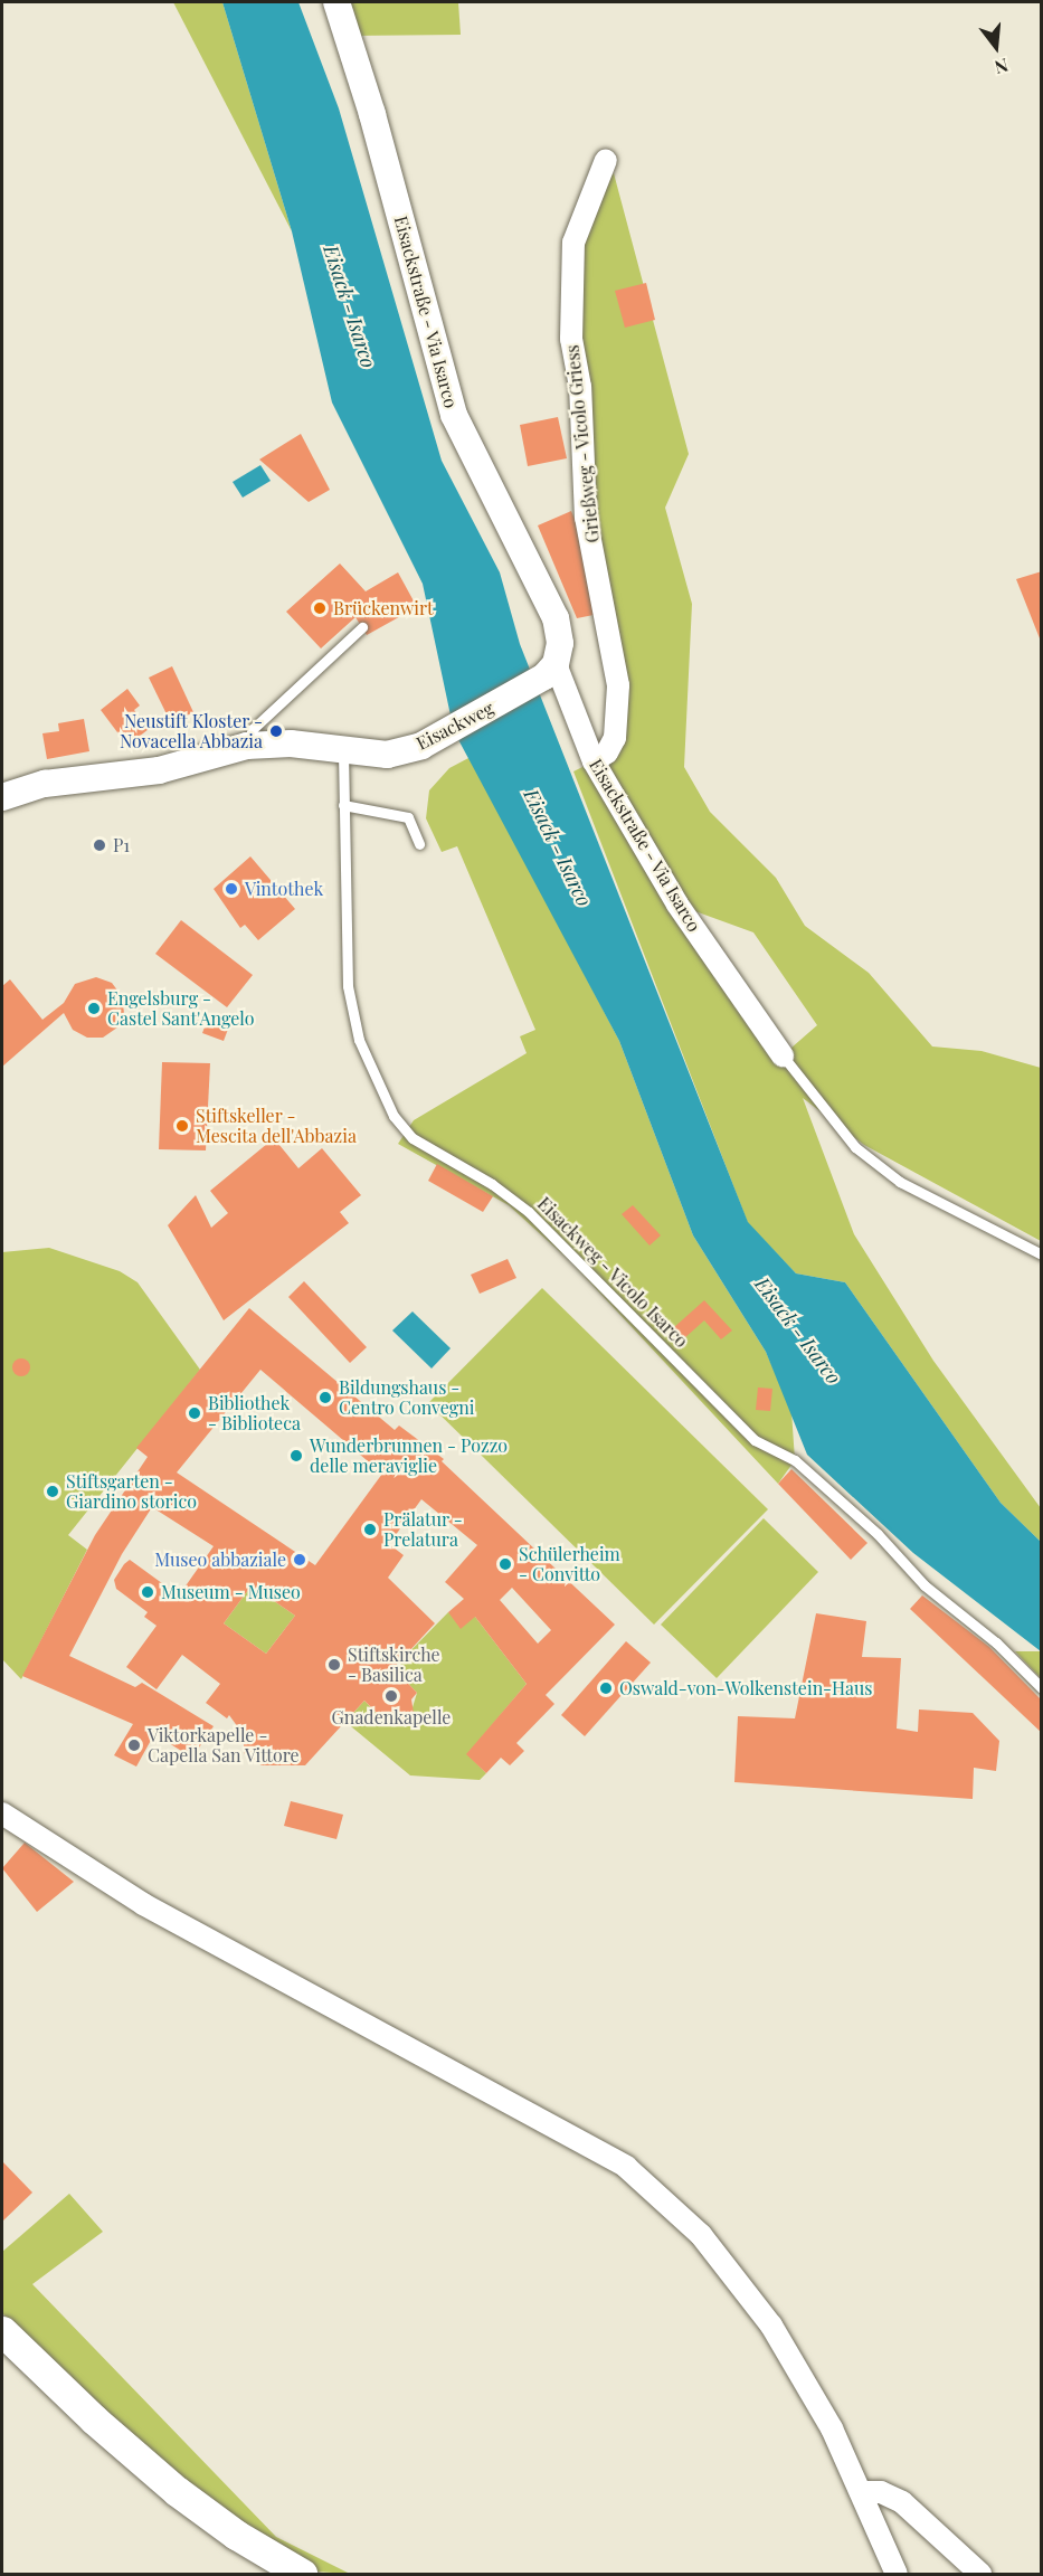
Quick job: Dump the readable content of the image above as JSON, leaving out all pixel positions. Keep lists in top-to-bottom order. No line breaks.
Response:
{"streets":{"street":["Eisackstraße - Via Isarco","Grießweg - Vicolo Griess","Eisackweg"],"lane":["Eisackweg - Vicolo Isarco"]},"crossings":[["Eisackstraße - Via Isarco","Grießweg - Vicolo Griess"],["Eisackstraße - Via Isarco","Eisackweg"],["Eisackweg","Eisackweg - Vicolo Isarco"]],"water":["Eisack - Isarco"],"places":["Brückenwirt","Neustift Kloster - Novacella Abbazia","P1","Vintothek","Engelsburg - Castel Sant'Angelo","Stiftskeller - Mescita dell'Abbazia","Bildungshaus - Centro Convegni","Bibliothek - Biblioteca","Wunderbrunnen - Pozzo delle meraviglie","Stiftsgarten - Giardino storico","Prälatur - Prelatura","Museo abbaziale","Schülerheim - Convitto","Museum - Museo","Stiftskirche - Basilica","Oswald-von-Wolkenstein-Haus","Gnadenkapelle","Viktorkapelle - Capella San Vittore"],"north":"bottom"}
